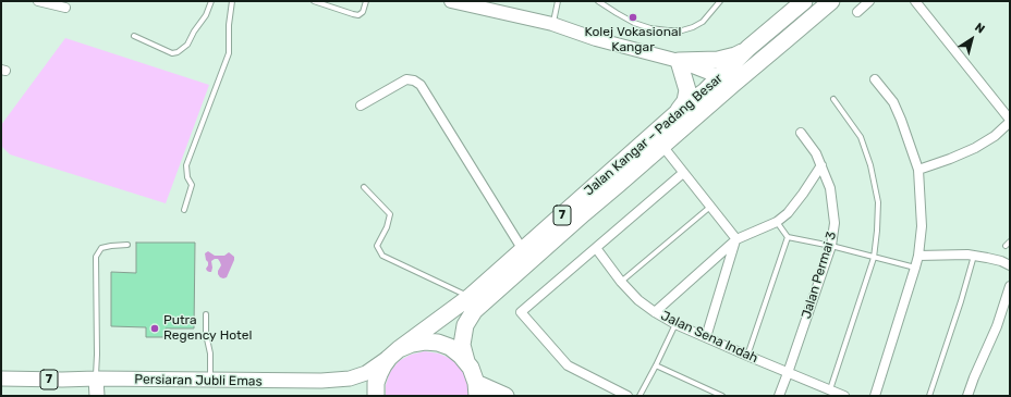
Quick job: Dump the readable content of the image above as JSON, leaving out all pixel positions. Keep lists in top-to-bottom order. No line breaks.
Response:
{"streets":{"highway":["Jalan Kangar – Padang Besar","7"],"main road":["Persiaran Jubli Emas"],"street":["Jalan Permai 3","Jalan Sena Indah"]},"crossings":[["Jalan Kangar – Padang Besar","7"],["Jalan Kangar – Padang Besar","Persiaran Jubli Emas"],["7","Persiaran Jubli Emas"],["Jalan Permai 3","Jalan Sena Indah"]],"places":["Kolej Vokasional Kangar","Putra Regency Hotel"],"north":"top right"}
